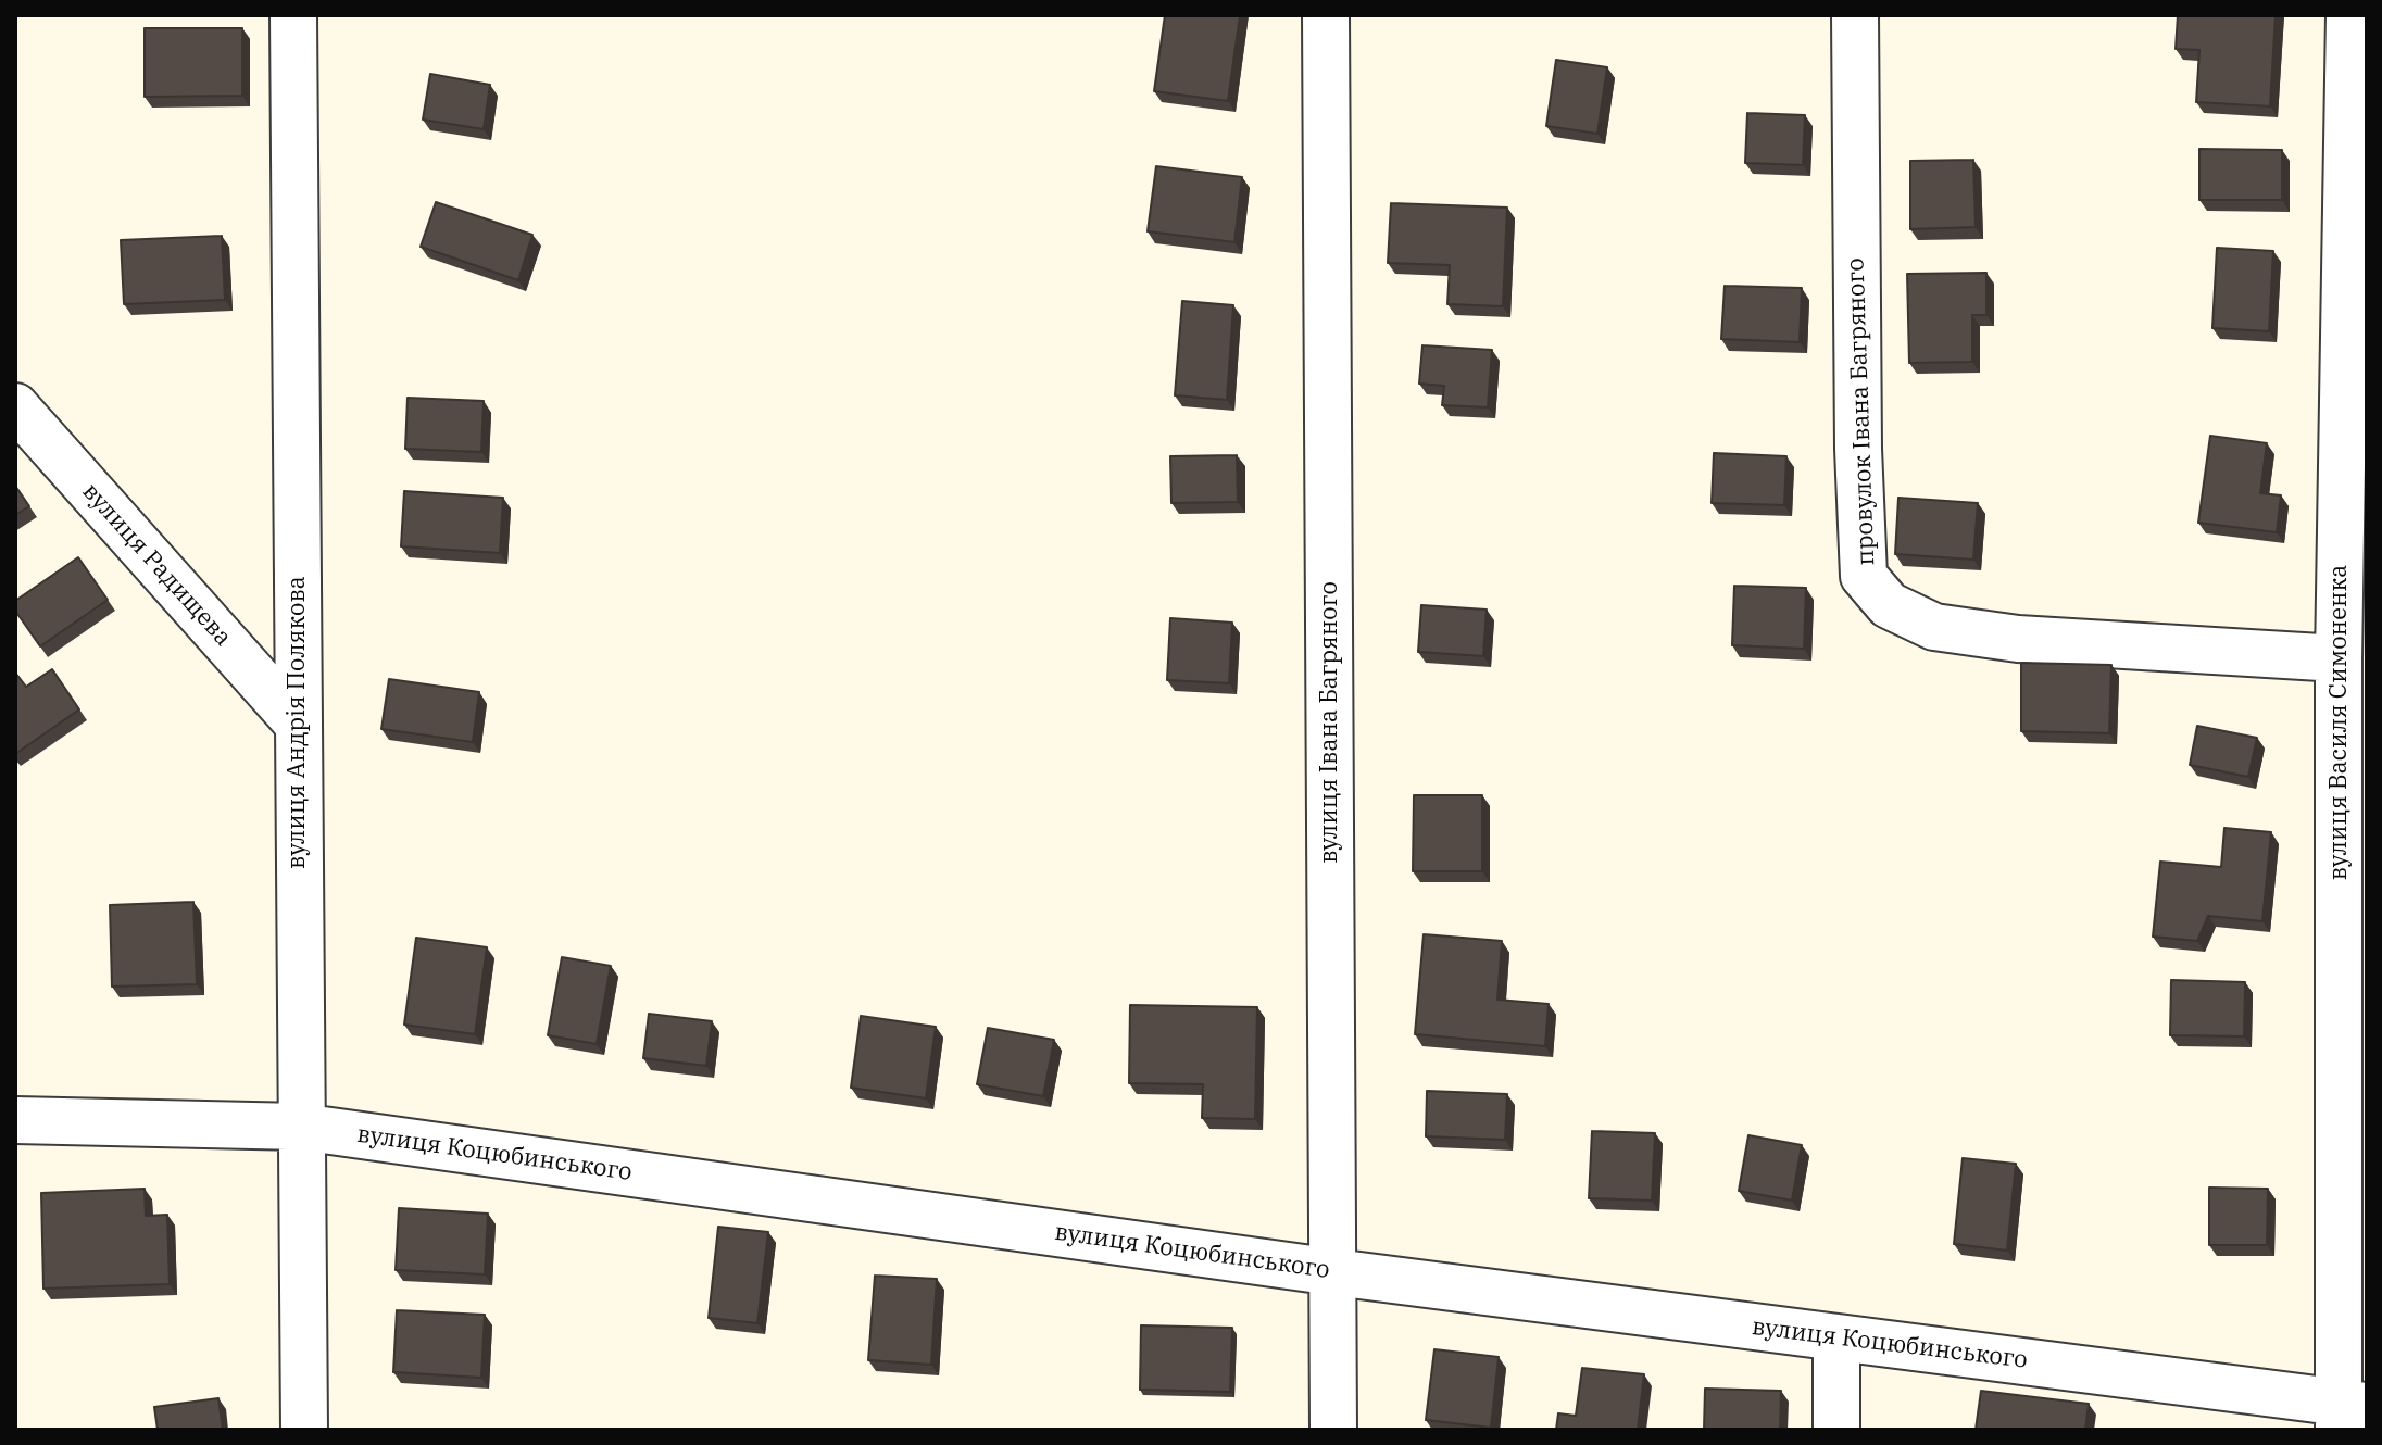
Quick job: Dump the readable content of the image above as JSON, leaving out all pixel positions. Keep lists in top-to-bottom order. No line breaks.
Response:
{"streets":{"street":["провулок Івана Багряного","вулиця Радищева","вулиця Андрія Полякова","вулиця Івана Багряного","вулиця Василя Симоненка","вулиця Коцюбинського"]},"crossings":[["провулок Івана Багряного","вулиця Василя Симоненка"],["вулиця Радищева","вулиця Андрія Полякова"],["вулиця Андрія Полякова","вулиця Коцюбинського"],["вулиця Івана Багряного","вулиця Коцюбинського"],["вулиця Василя Симоненка","вулиця Коцюбинського"]]}
